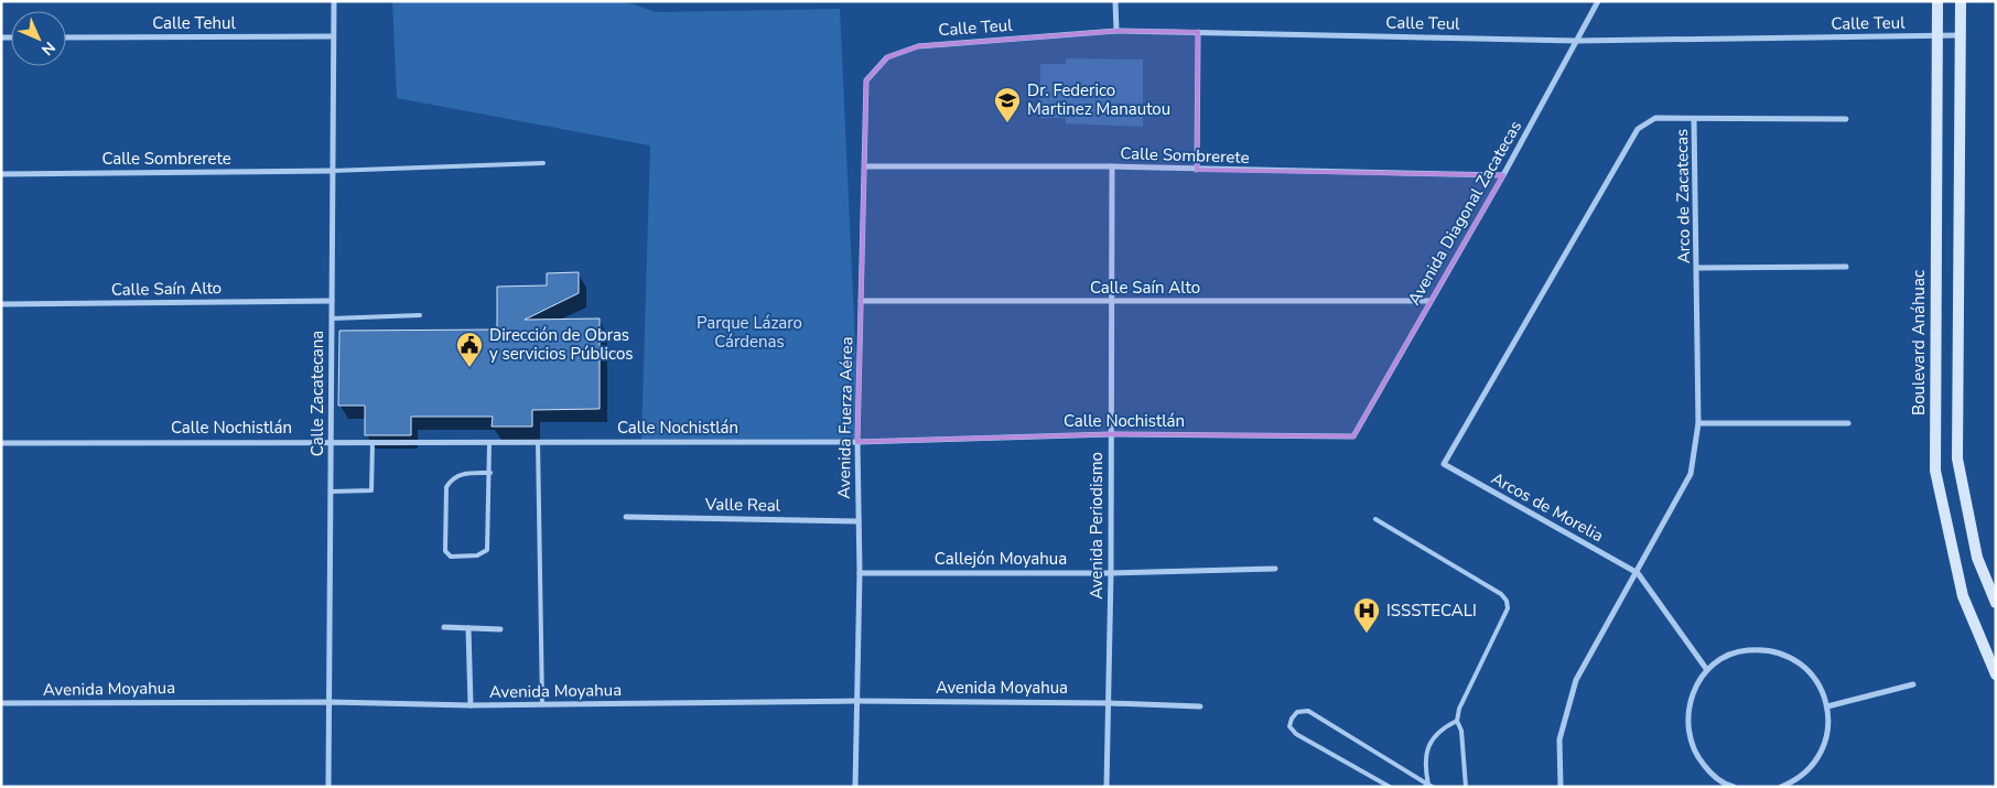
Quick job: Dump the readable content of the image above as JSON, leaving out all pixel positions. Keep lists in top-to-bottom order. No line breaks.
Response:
{"streets":{"main road":["Boulevard Anáhuac"],"street":["Calle Tehul","Calle Teul","Calle Sombrerete","Arco de Zacatecas","Avenida Diagonal Zacatecas","Calle Saín Alto","Calle Zacatecana","Avenida Fuerza Aérea","Calle Nochistlán","Valle Real","Arcos de Morelia","Avenida Periodismo","Callejón Moyahua","Avenida Moyahua"]},"crossings":[["Calle Tehul","Calle Zacatecana"],["Calle Teul","Avenida Diagonal Zacatecas"],["Calle Teul","Boulevard Anáhuac"],["Calle Teul","Avenida Fuerza Aérea"],["Calle Sombrerete","Avenida Diagonal Zacatecas"],["Calle Sombrerete","Calle Zacatecana"],["Calle Sombrerete","Avenida Fuerza Aérea"],["Calle Sombrerete","Avenida Periodismo"],["Arco de Zacatecas","Arcos de Morelia"],["Avenida Diagonal Zacatecas","Calle Saín Alto"],["Avenida Diagonal Zacatecas","Calle Nochistlán"],["Calle Saín Alto","Calle Zacatecana"],["Calle Saín Alto","Avenida Fuerza Aérea"],["Calle Saín Alto","Avenida Periodismo"],["Calle Zacatecana","Calle Nochistlán"],["Calle Zacatecana","Avenida Moyahua"],["Avenida Fuerza Aérea","Calle Nochistlán"],["Avenida Fuerza Aérea","Valle Real"],["Avenida Fuerza Aérea","Callejón Moyahua"],["Avenida Fuerza Aérea","Avenida Moyahua"],["Calle Nochistlán","Avenida Periodismo"],["Avenida Periodismo","Callejón Moyahua"],["Avenida Periodismo","Avenida Moyahua"]],"parks":["Parque Lázaro Cárdenas"],"places":{"school or university":["Dr. Federico Martinez Manautou"],"public building":["Dirección de Obras y servicios Públicos"],"hospital":["ISSSTECALI"]},"north":"bottom right"}
